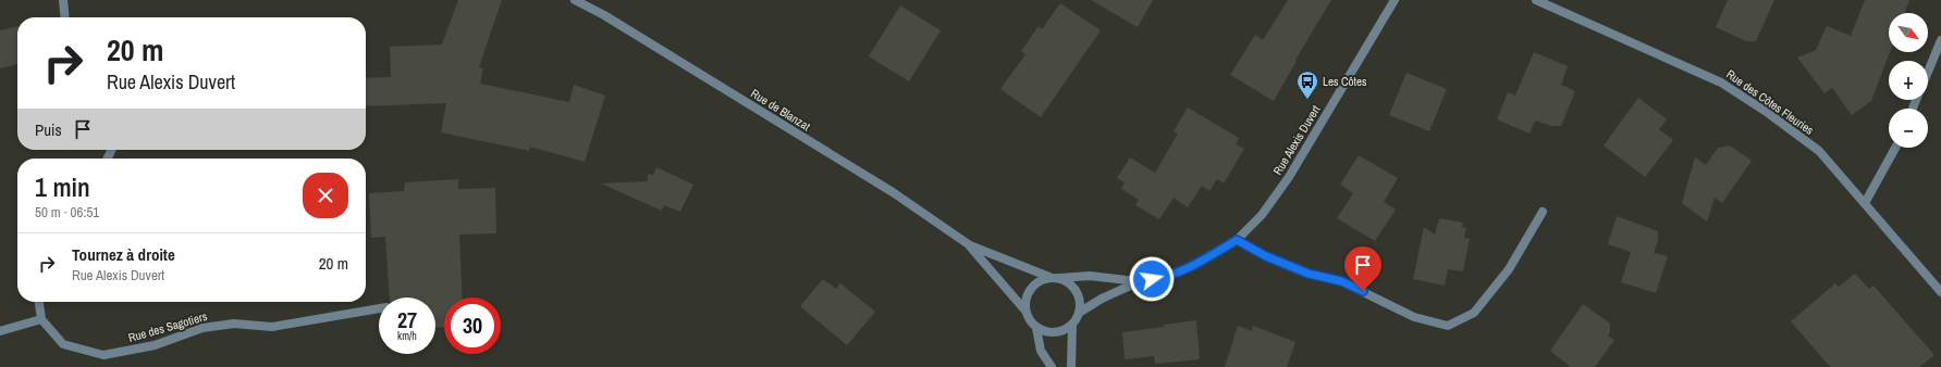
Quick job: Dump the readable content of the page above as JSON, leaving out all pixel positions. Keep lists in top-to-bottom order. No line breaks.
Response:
{"streets":{"street":["Rue des Côtes Fleuries","Rue de Blanzat","Rue Alexis Duvert","Rue des Sagotiers"]},"crossings":[["Rue de Blanzat","Rue Alexis Duvert"]],"places":{"bus stop":["Les Côtes"]},"north":"bottom right","page":{"map_buttons":["+","−"],"turn":["20 m","Rue Alexis Duvert"],"then":"Puis","heading":["1 min","50 m · 06:51"],"list":[{"name":"Tournez à droite","note":"Rue Alexis Duvert","value":"20 m"}],"speed":"27 km/h","limit":"30"}}
